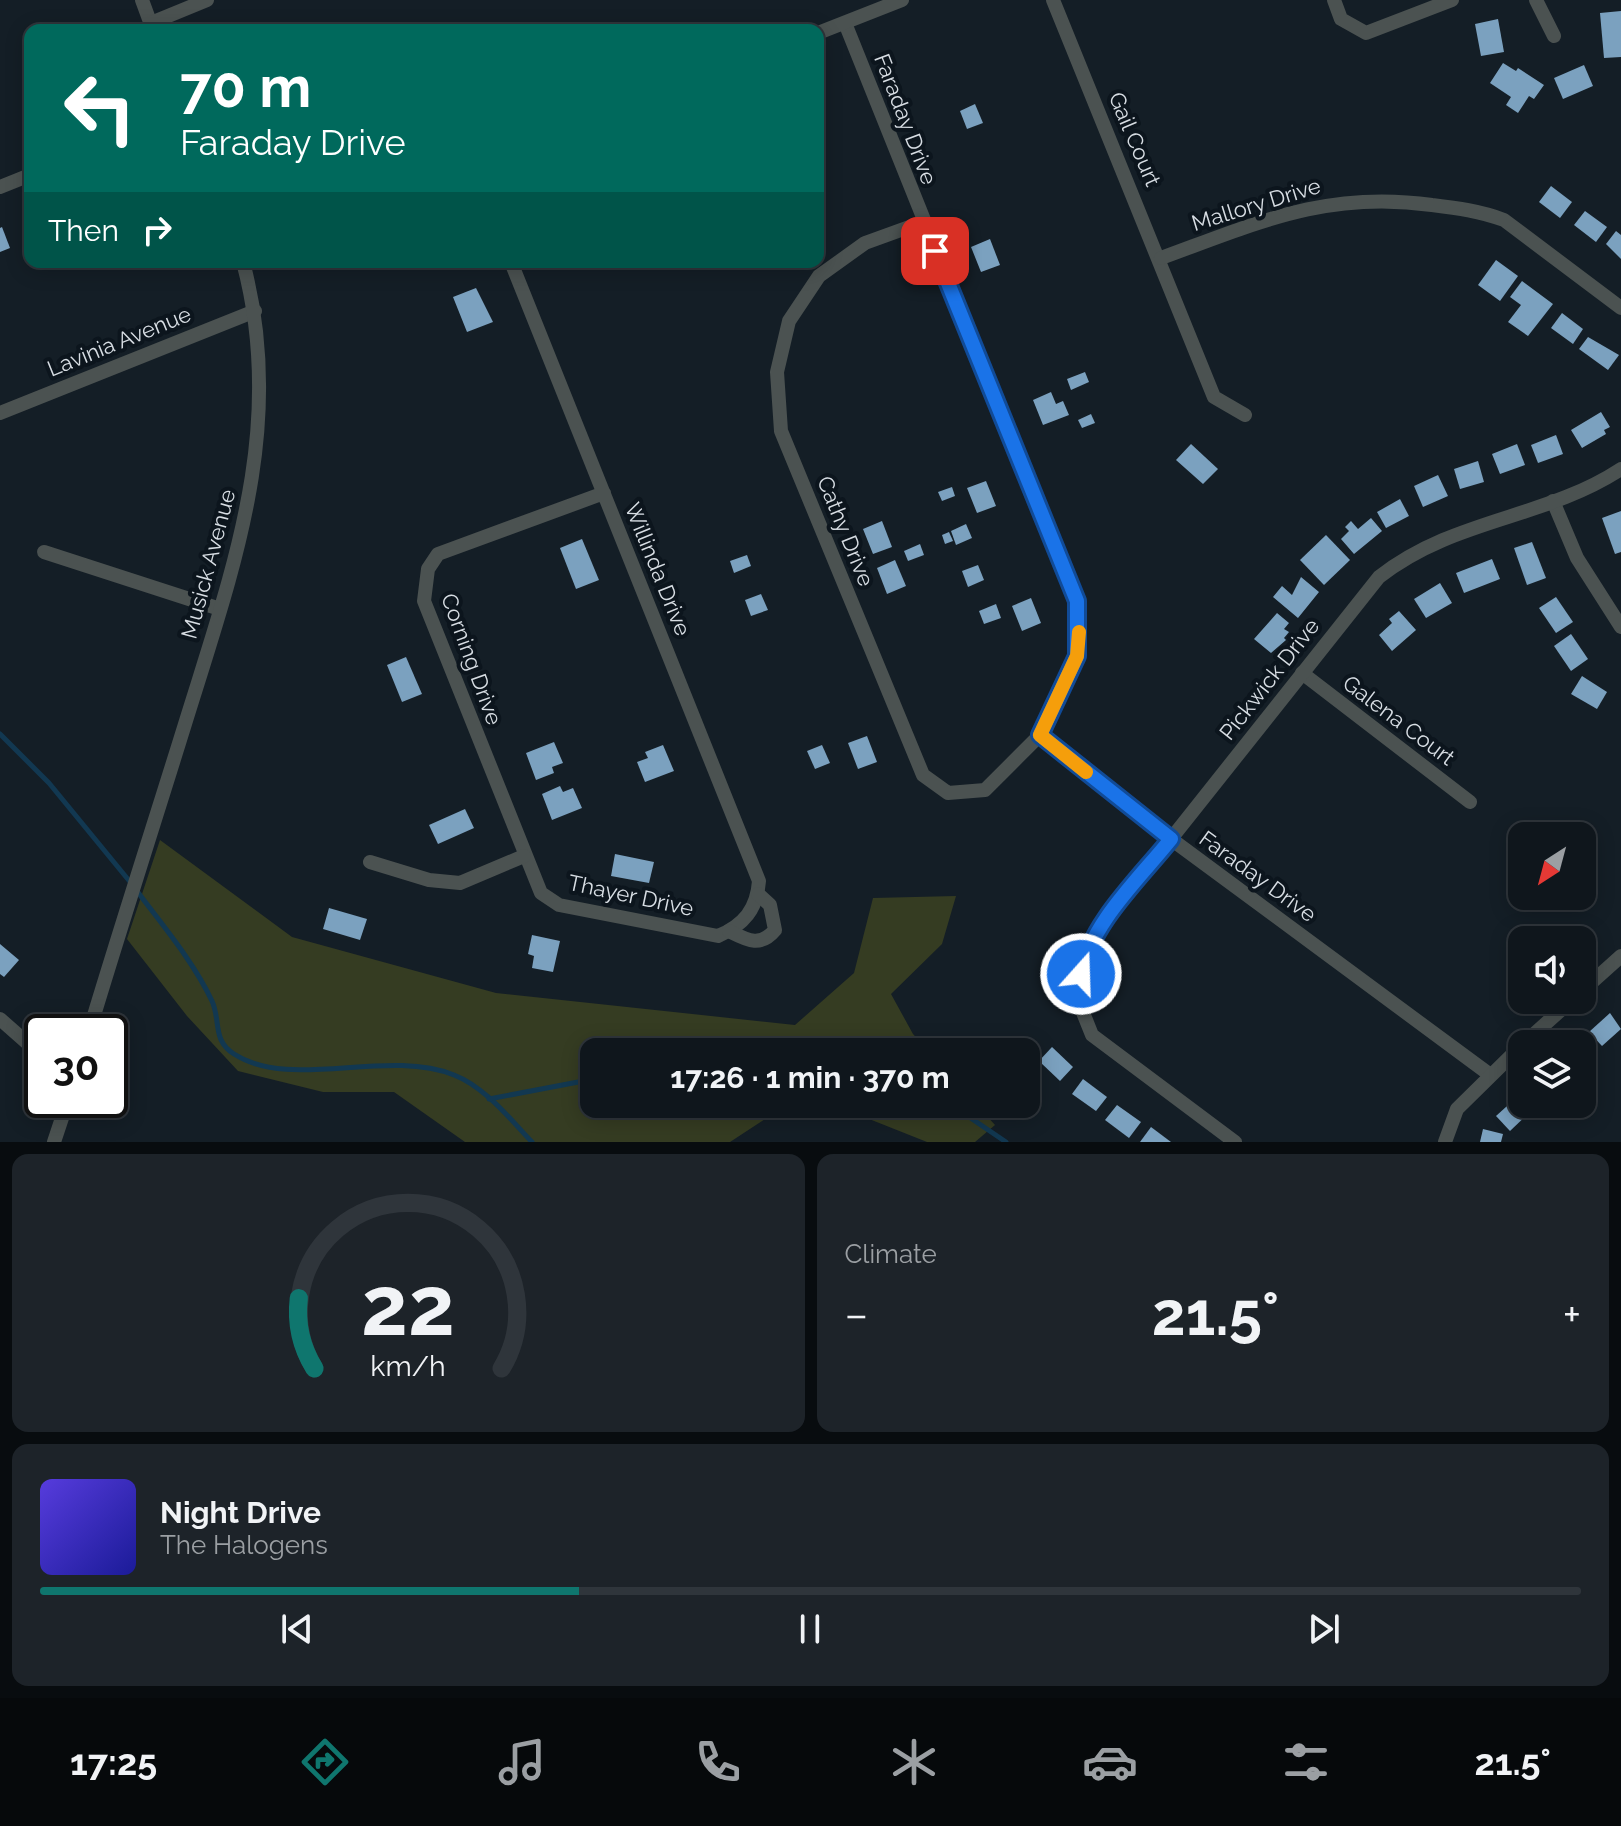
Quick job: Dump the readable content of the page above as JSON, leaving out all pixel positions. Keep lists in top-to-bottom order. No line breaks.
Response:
{"streets":{"street":["Faraday Drive","Gail Court","Mallory Drive","Lavinia Avenue","Cathy Drive","Musick Avenue","Willinda Drive","Corning Drive","Pickwick Drive","Galena Court","Thayer Drive"]},"crossings":[["Faraday Drive","Cathy Drive"],["Faraday Drive","Pickwick Drive"],["Gail Court","Mallory Drive"],["Lavinia Avenue","Musick Avenue"],["Willinda Drive","Corning Drive"],["Willinda Drive","Thayer Drive"],["Corning Drive","Thayer Drive"],["Pickwick Drive","Galena Court"]],"north":"bottom left","page":{"turn":["70 m","Faraday Drive"],"then":"Then","limit":"30","trip":"17:26 · 1 min · 370 m","tile":"Climate","heat":["−","21.5°","+"],"song":["Night Drive","The Halogens"],"tabs":["17:25","21.5°"],"gauge":["22","km/h"]}}
